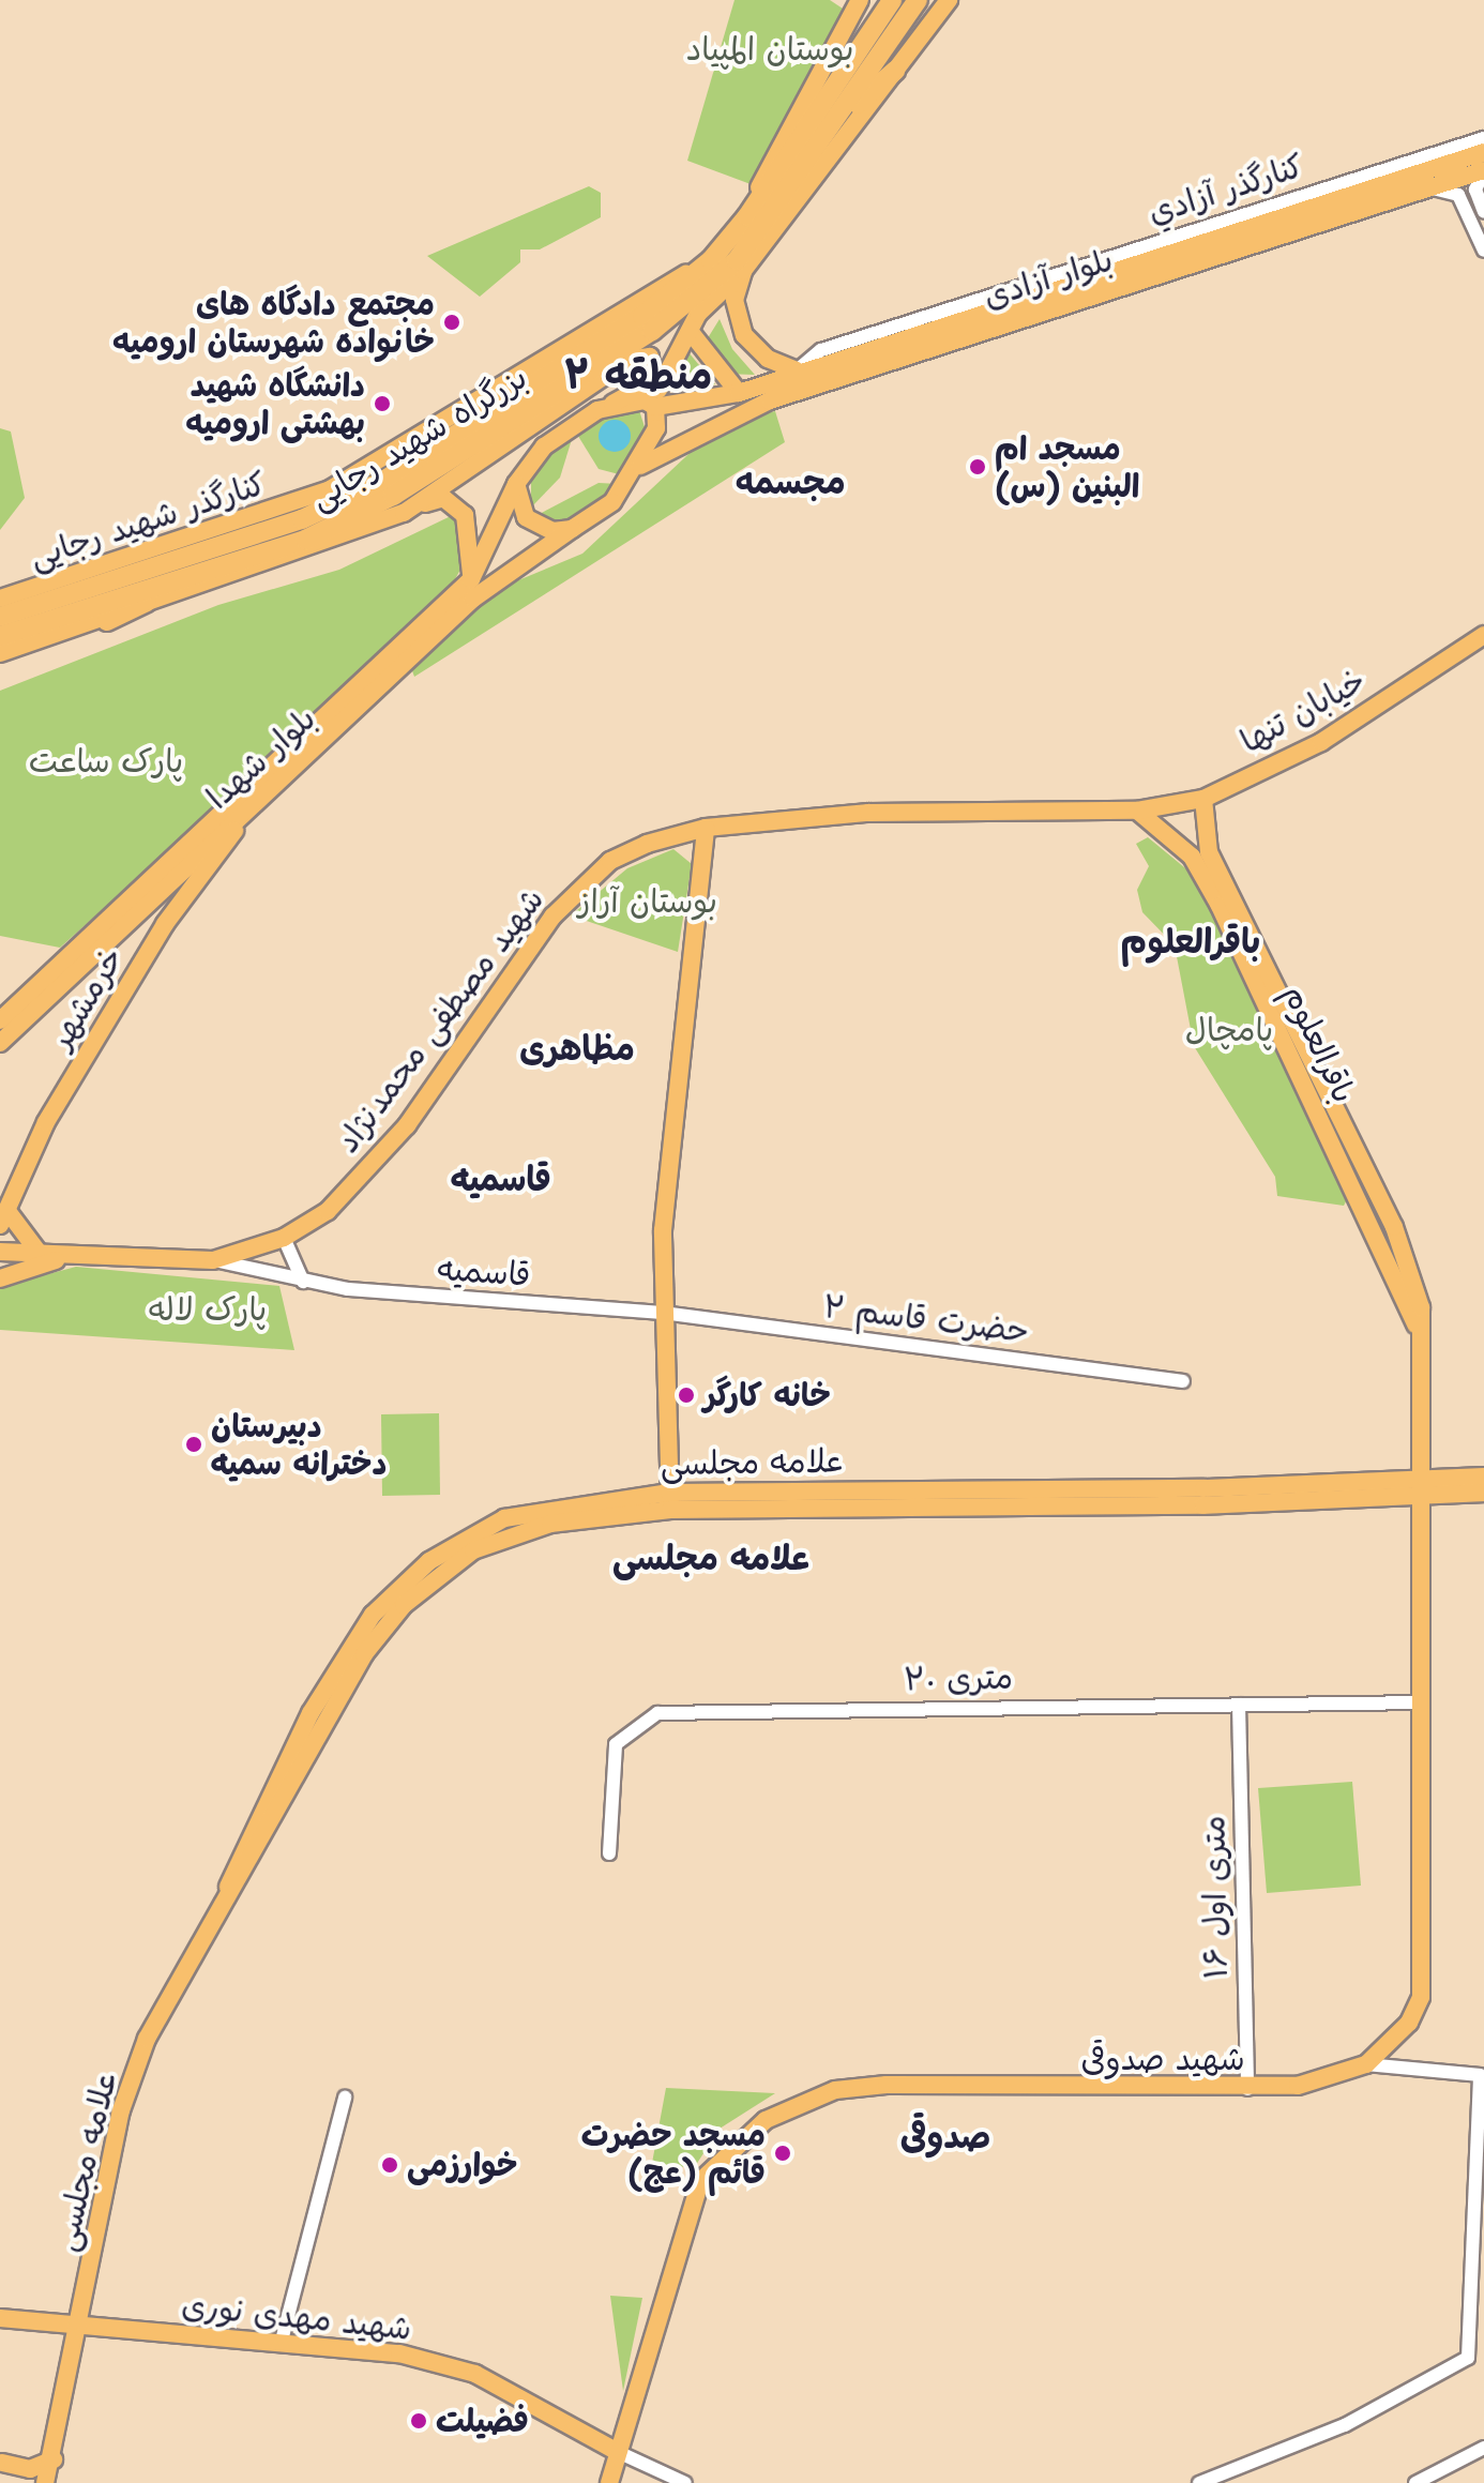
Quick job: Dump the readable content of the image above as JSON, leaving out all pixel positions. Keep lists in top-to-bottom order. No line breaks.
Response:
{"streets":{"highway":["بزرگراه شهید رجایی"],"main road":["بلوار آزادی","کنارگذر شهید رجایی","خیابان تنها","بلوار شهدا","خرمشهر","شهید مصطفی محمدنژاد","باقرالعلوم","علامه مجلسی","شهید صدوقی","شهید مهدی نوری"],"street":["کنارگذر آزادي","قاسمیه","۲ حضرت قاسم","۲۰ متری","۱۶ متری اول"]},"crossings":[["کنارگذر آزادي","بلوار آزادی"],["بلوار آزادی","بلوار شهدا"],["بزرگراه شهید رجایی","کنارگذر شهید رجایی"],["خیابان تنها","شهید مصطفی محمدنژاد"],["خیابان تنها","باقرالعلوم"],["بلوار شهدا","خرمشهر"],["شهید مصطفی محمدنژاد","باقرالعلوم"],["شهید مصطفی محمدنژاد","قاسمیه"],["باقرالعلوم","علامه مجلسی"],["باقرالعلوم","شهید صدوقی"],["قاسمیه","۲ حضرت قاسم"],["علامه مجلسی","شهید صدوقی"],["علامه مجلسی","شهید مهدی نوری"],["۲۰ متری","۱۶ متری اول"],["۲۰ متری","شهید صدوقی"],["۱۶ متری اول","شهید صدوقی"],["شهید صدوقی","شهید مهدی نوری"]],"districts":["منطقه ۲","مجسمه","باقرالعلوم","مظاهری","قاسمیه","علامه مجلسی","صدوقی"],"parks":["بوستان المپیاد","پارک ساعت","بوستان آراز","پامچال","پارک لاله"],"places":["مجتمع دادگاه های خانواده شهرستان ارومیه","دانشگاه شهید بهشتی ارومیه","مسجد ام البنین (س)","خانه کارگر","دبیرستان دخترانه سمیه","مسجد حضرت قائم (عج)","خوارزمی","فضیلت"]}
